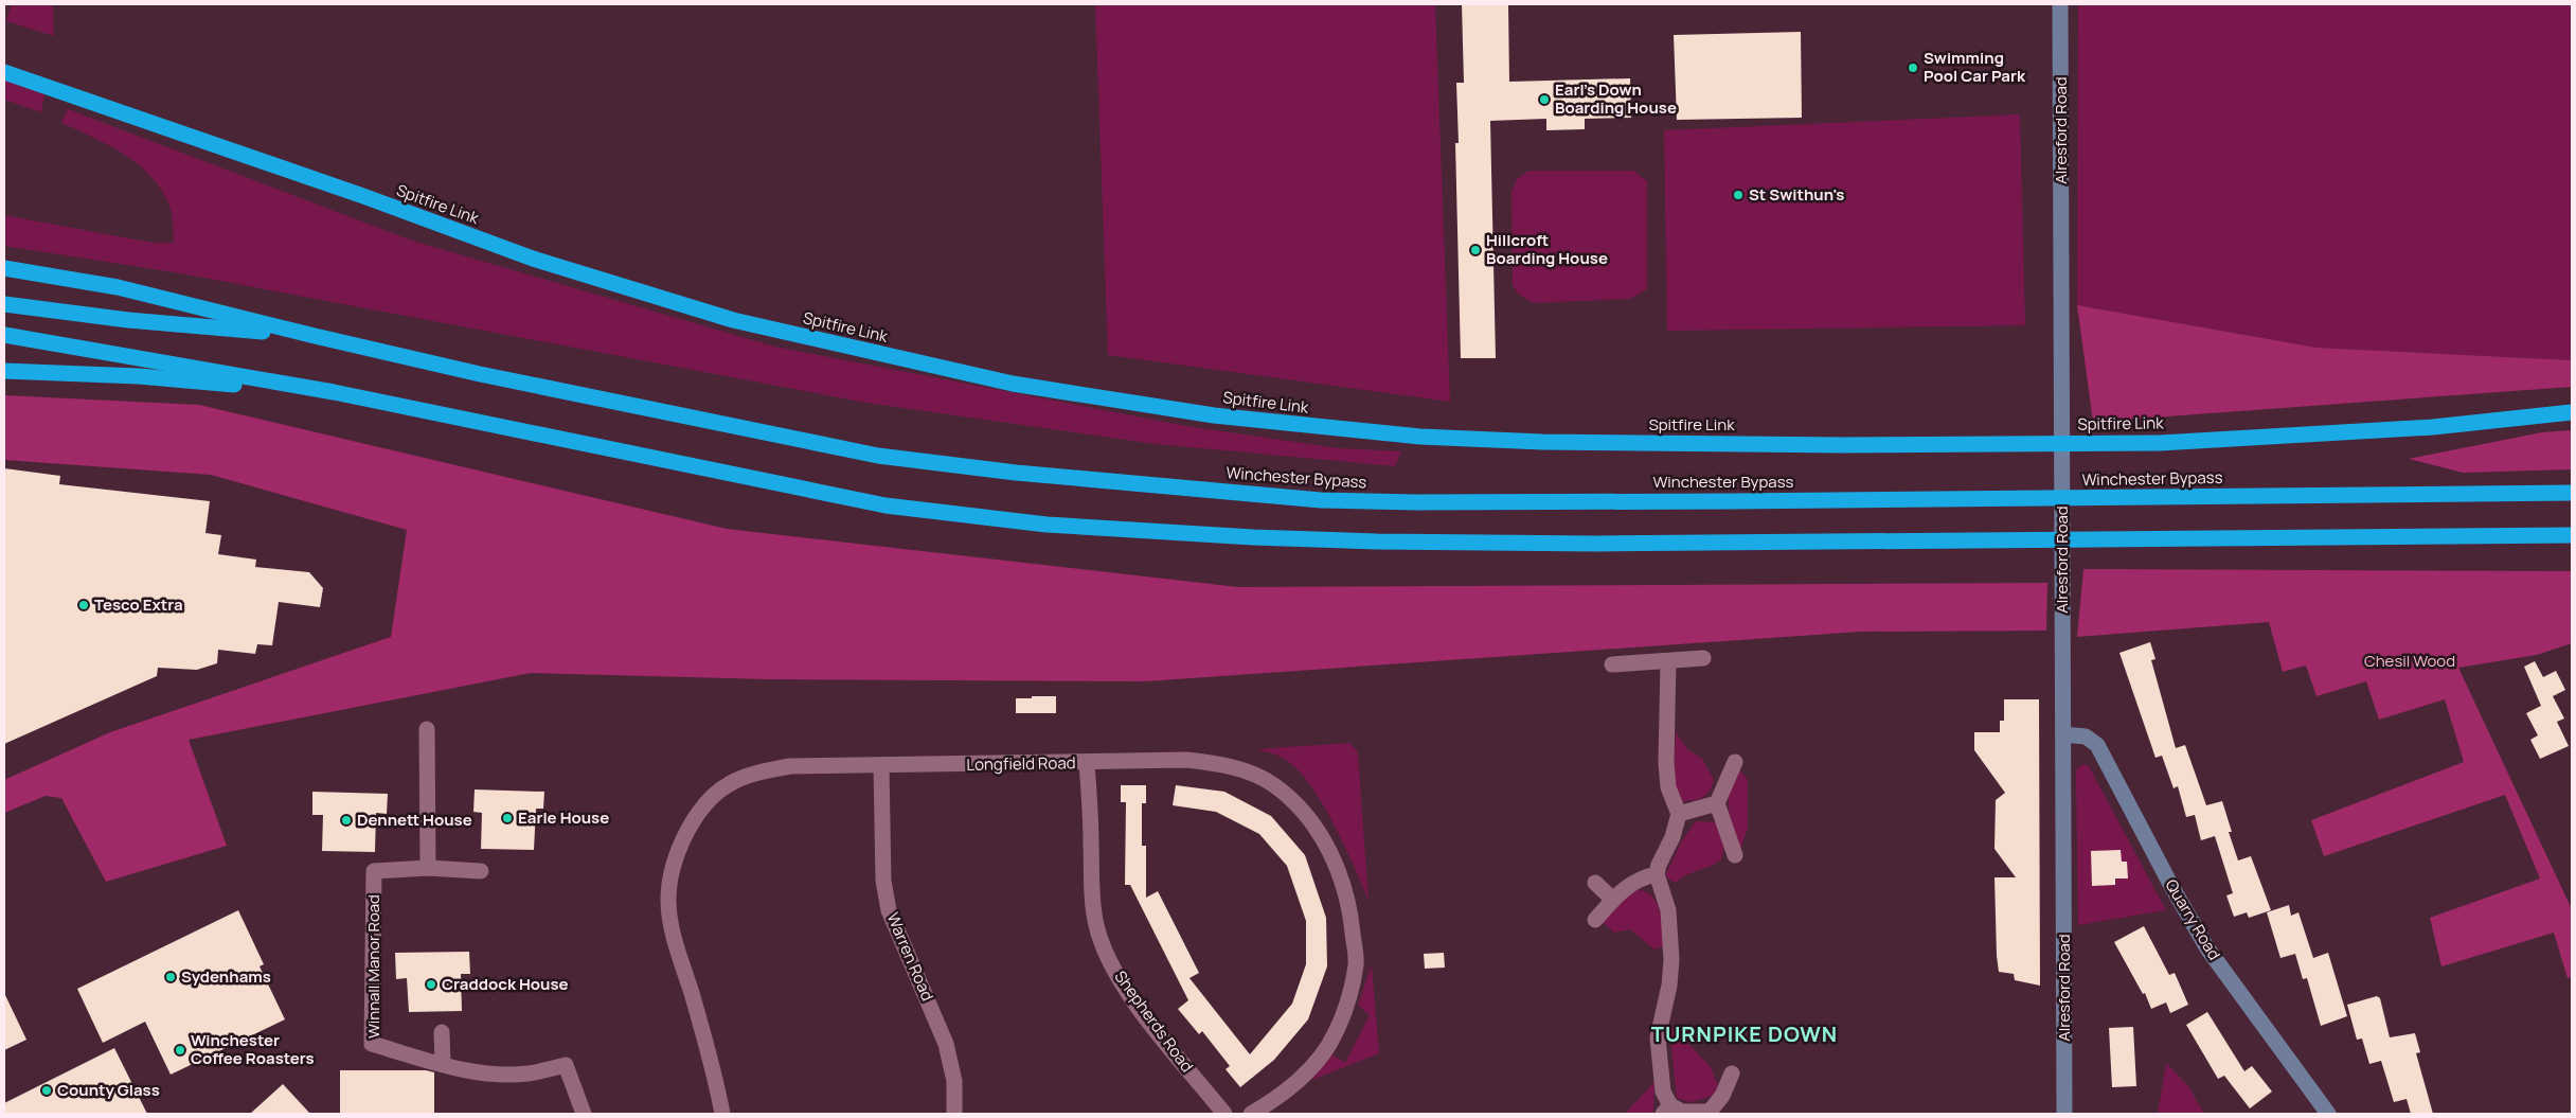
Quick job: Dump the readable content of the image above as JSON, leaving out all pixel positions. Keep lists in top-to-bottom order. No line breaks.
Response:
{"streets":{"highway":["Spitfire Link","Winchester Bypass"],"main road":["Alresford Road","Quarry Road"],"street":["Longfield Road","Warren Road","Winnall Manor Road","Shepherds Road"]},"crossings":[["Alresford Road","Quarry Road"],["Longfield Road","Warren Road"],["Longfield Road","Shepherds Road"]],"districts":["TURNPIKE DOWN"],"parks":["Chesil Wood"],"places":["Swimming Pool Car Park","Earl's Down Boarding House","St Swithun's","Hillcroft Boarding House","Tesco Extra","Earle House","Dennett House","Sydenhams","Craddock House","Winchester Coffee Roasters","County Glass"]}
